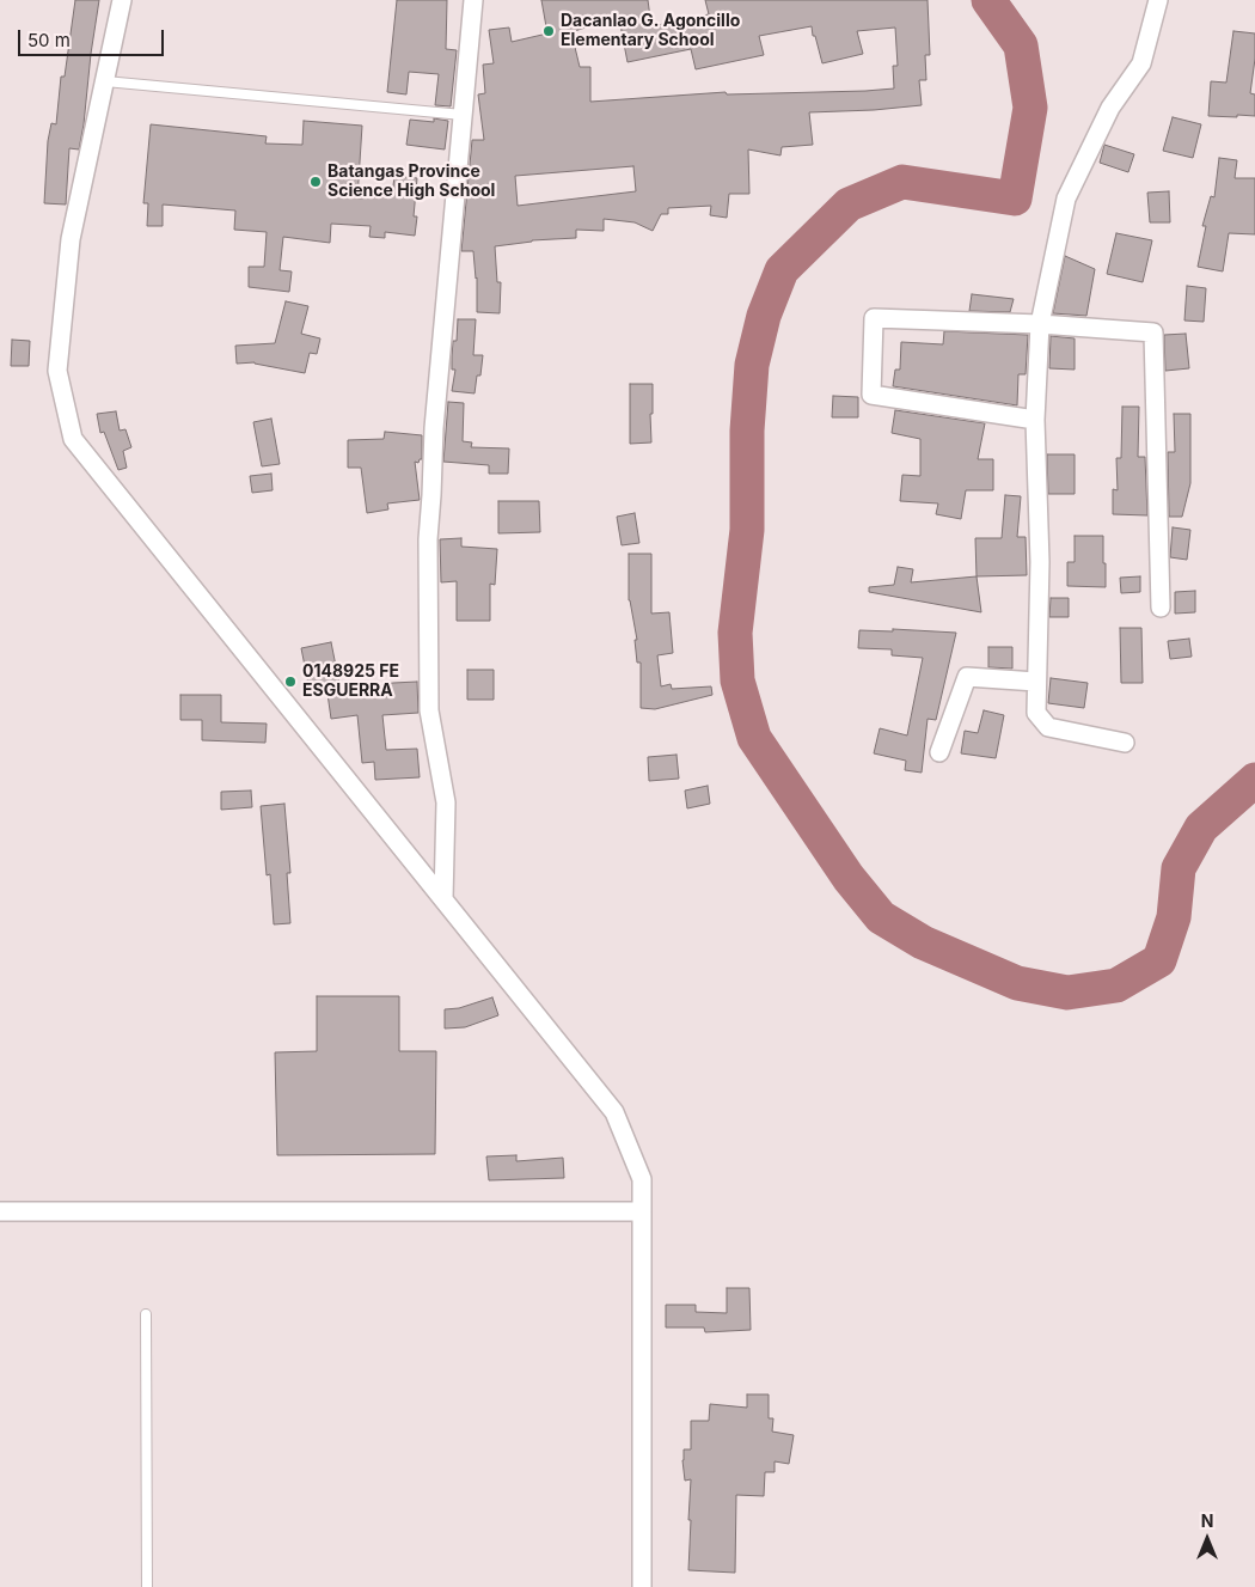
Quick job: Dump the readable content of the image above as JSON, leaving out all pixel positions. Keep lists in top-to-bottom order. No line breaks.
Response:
{"places":["Dacanlao G. Agoncillo Elementary School","Batangas Province Science High School","0148925 FE ESGUERRA"],"scale_bar":"50 m","north":"top"}
